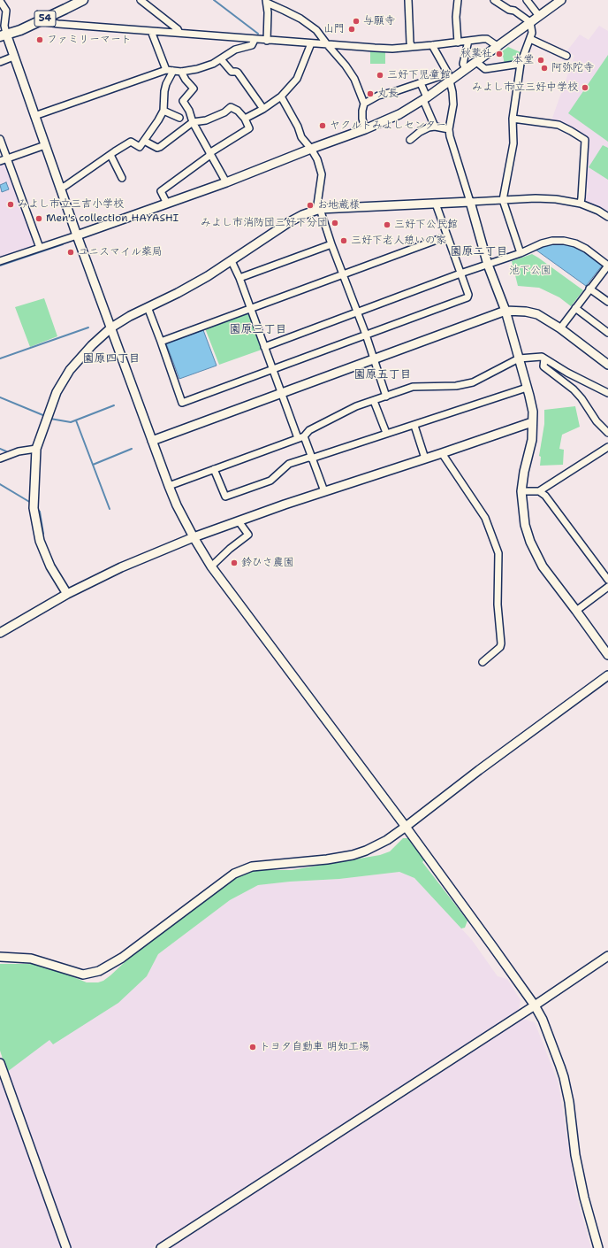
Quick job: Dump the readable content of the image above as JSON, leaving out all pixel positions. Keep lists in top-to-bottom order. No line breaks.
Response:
{"streets":{"main road":["54"]},"districts":["園原二丁目","園原三丁目","園原四丁目","園原五丁目"],"parks":["池下公園"],"places":["与願寺","山門","ファミリーマート","秋葉社","本堂","阿弥陀寺","三好下児童館","みよし市立三好中学校","丸長","ヤクルトみよしセンター","みよし市立三吉小学校","お地蔵様","Men's collection HAYASHI","みよし市消防団三好下分団","三好下公民館","三好下老人憩いの家","ユニスマイル薬局","鈴ひさ農園","トヨタ自動車 明知工場"]}
